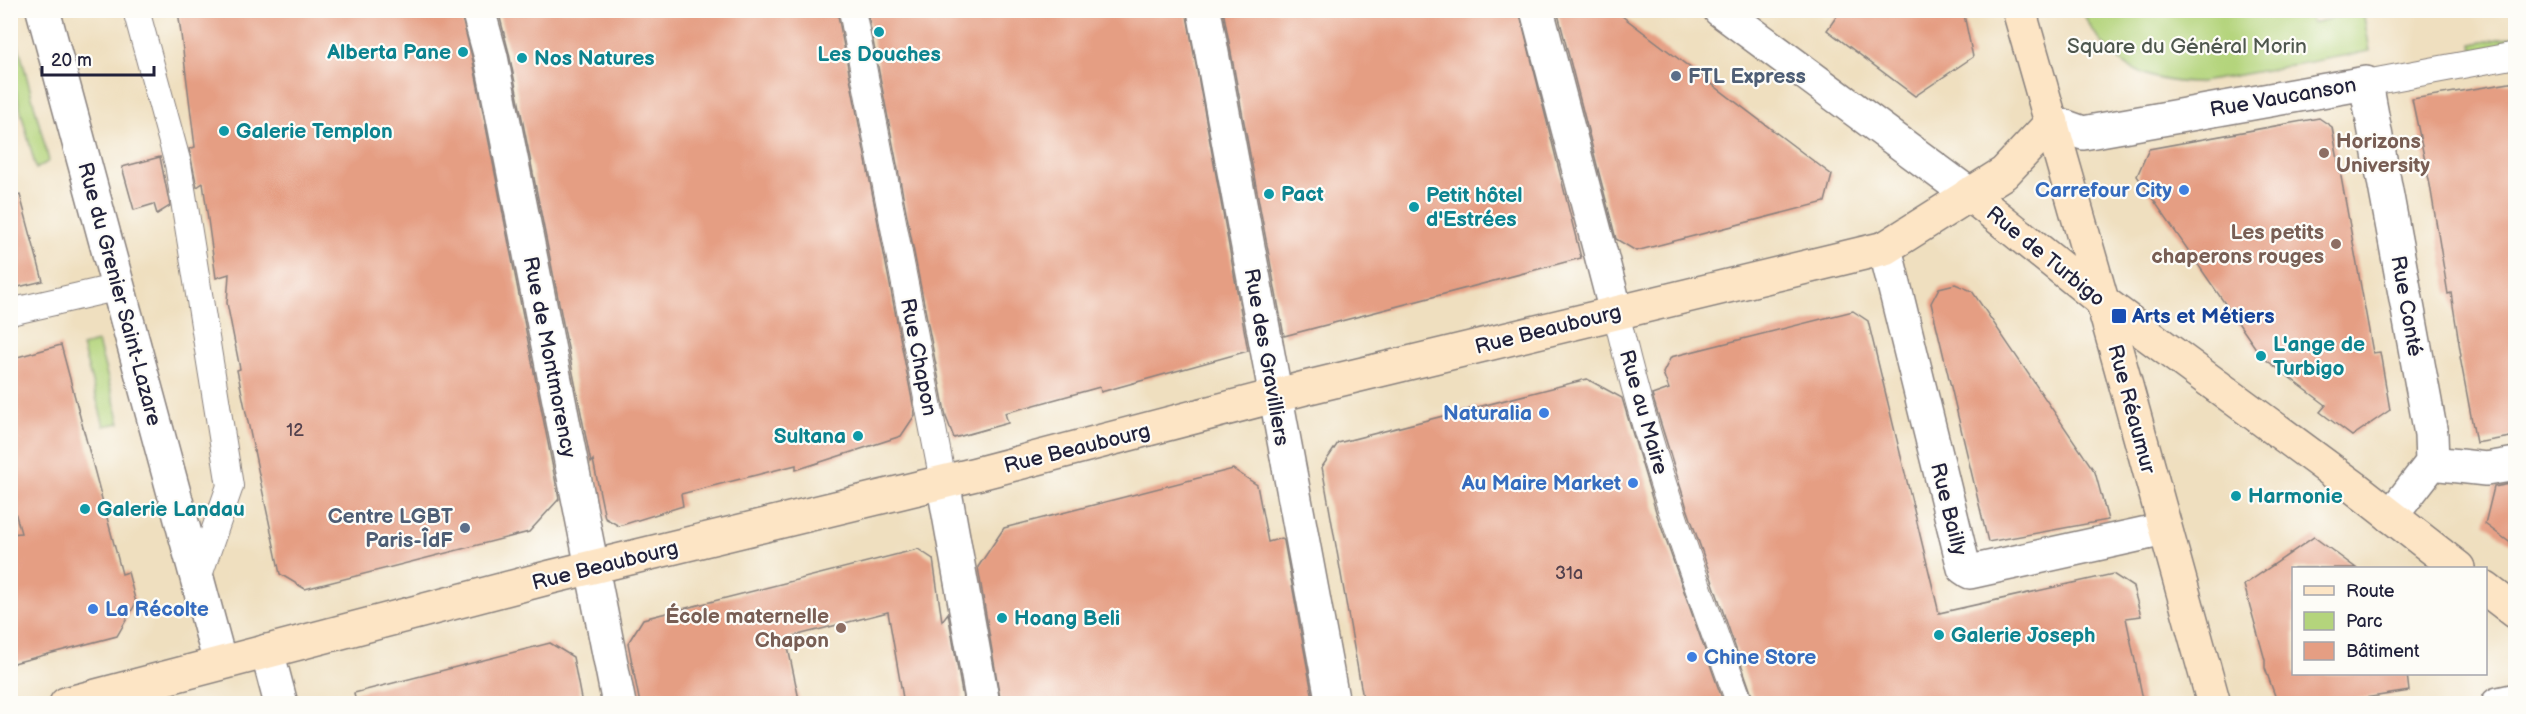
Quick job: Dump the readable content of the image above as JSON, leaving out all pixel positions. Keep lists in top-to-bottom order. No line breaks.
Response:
{"streets":{"main road":["Rue de Turbigo","Rue Beaubourg","Rue Réaumur"],"street":["Rue Vaucanson","Rue du Grenier Saint-Lazare","Rue Conté","Rue de Montmorency","Rue Chapon","Rue des Gravilliers","Rue au Maire","Rue Bailly"]},"crossings":[["Rue Vaucanson","Rue Conté"],["Rue Vaucanson","Rue Beaubourg"],["Rue Vaucanson","Rue Réaumur"],["Rue de Turbigo","Rue Beaubourg"],["Rue de Turbigo","Rue Réaumur"],["Rue du Grenier Saint-Lazare","Rue Beaubourg"],["Rue Beaubourg","Rue de Montmorency"],["Rue Beaubourg","Rue Chapon"],["Rue Beaubourg","Rue des Gravilliers"],["Rue Beaubourg","Rue Réaumur"],["Rue Beaubourg","Rue au Maire"],["Rue Beaubourg","Rue Bailly"],["Rue Réaumur","Rue Bailly"]],"parks":["Square du Général Morin"],"places":{"other":["Les Douches","Alberta Pane","Nos Natures","FTL Express","Galerie Templon","Horizons University","Carrefour City","Pact","Petit hôtel d'Estrées","Les petits chaperons rouges","L'ange de Turbigo","Naturalia","Sultana","Au Maire Market","Harmonie","Galerie Landau","Centre LGBT Paris-ÎdF","La Récolte","Hoang Beli","École maternelle Chapon","Galerie Joseph","Chine Store"],"transit":["Arts et Métiers"]},"house_numbers":["12","31a"],"legend":["Route","Parc","Bâtiment"],"scale_bar":"20 m"}
